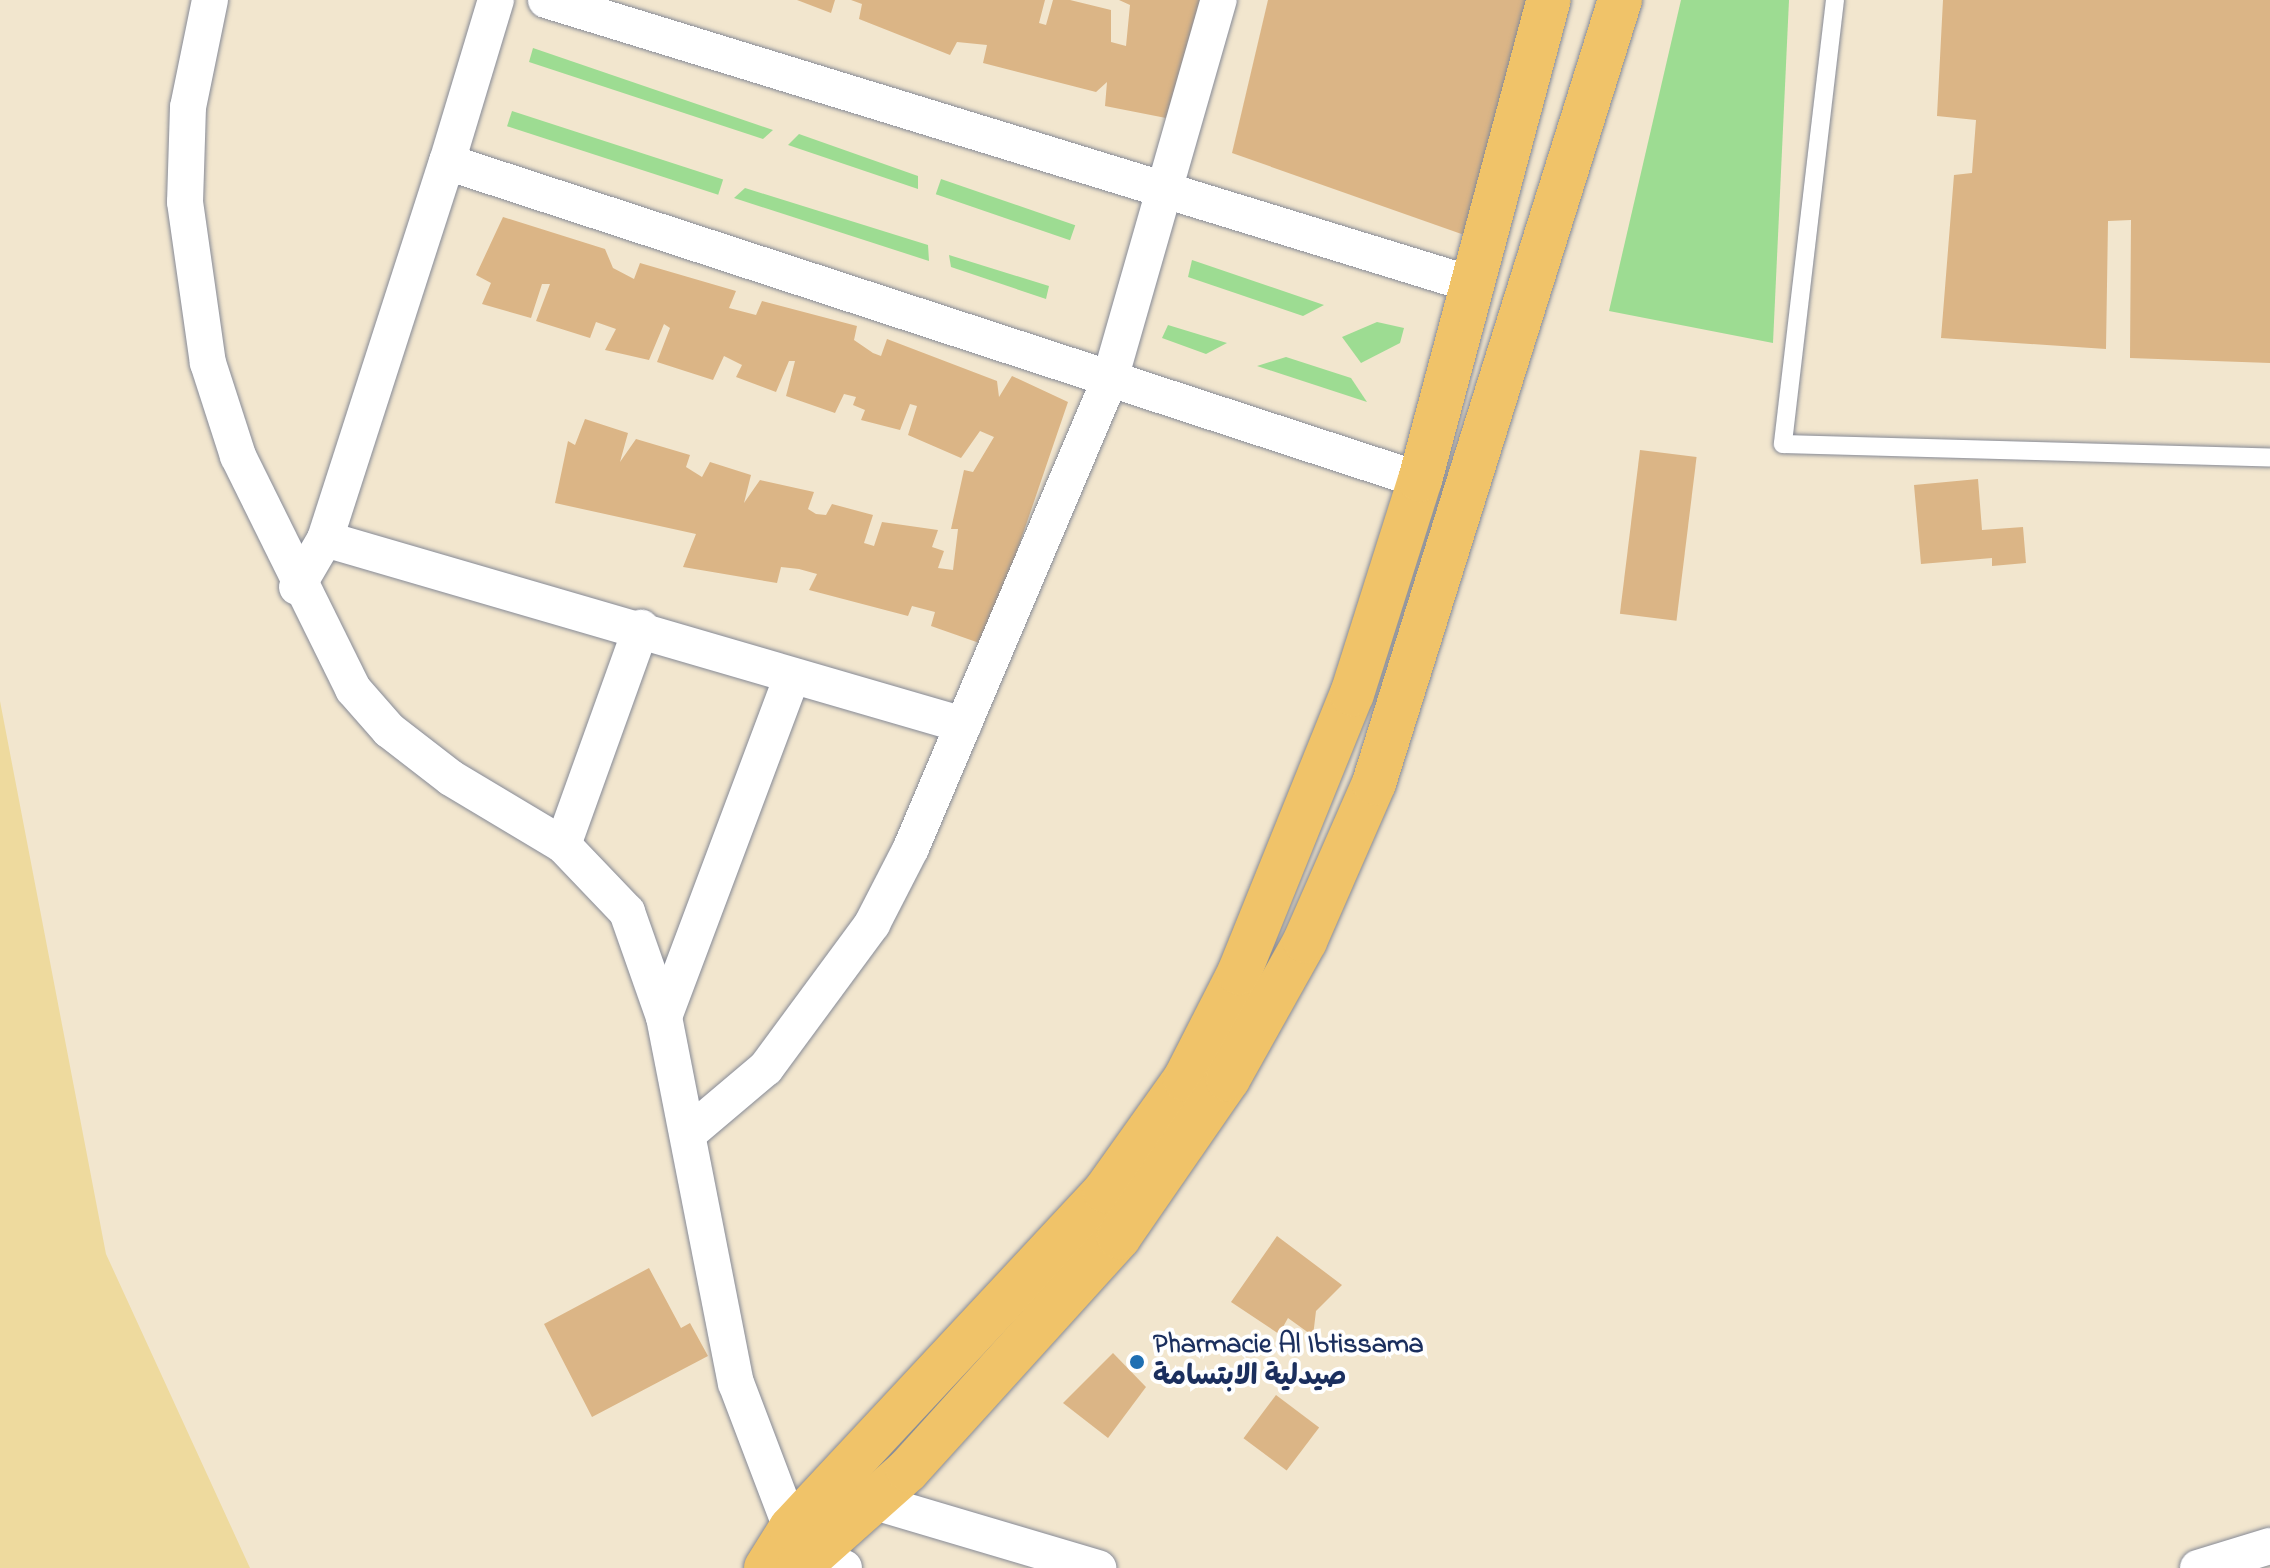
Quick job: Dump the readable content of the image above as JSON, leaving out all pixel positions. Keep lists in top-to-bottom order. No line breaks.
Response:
{"places":["Pharmacie Al Ibtissama صيدلية الابتسامة"]}
